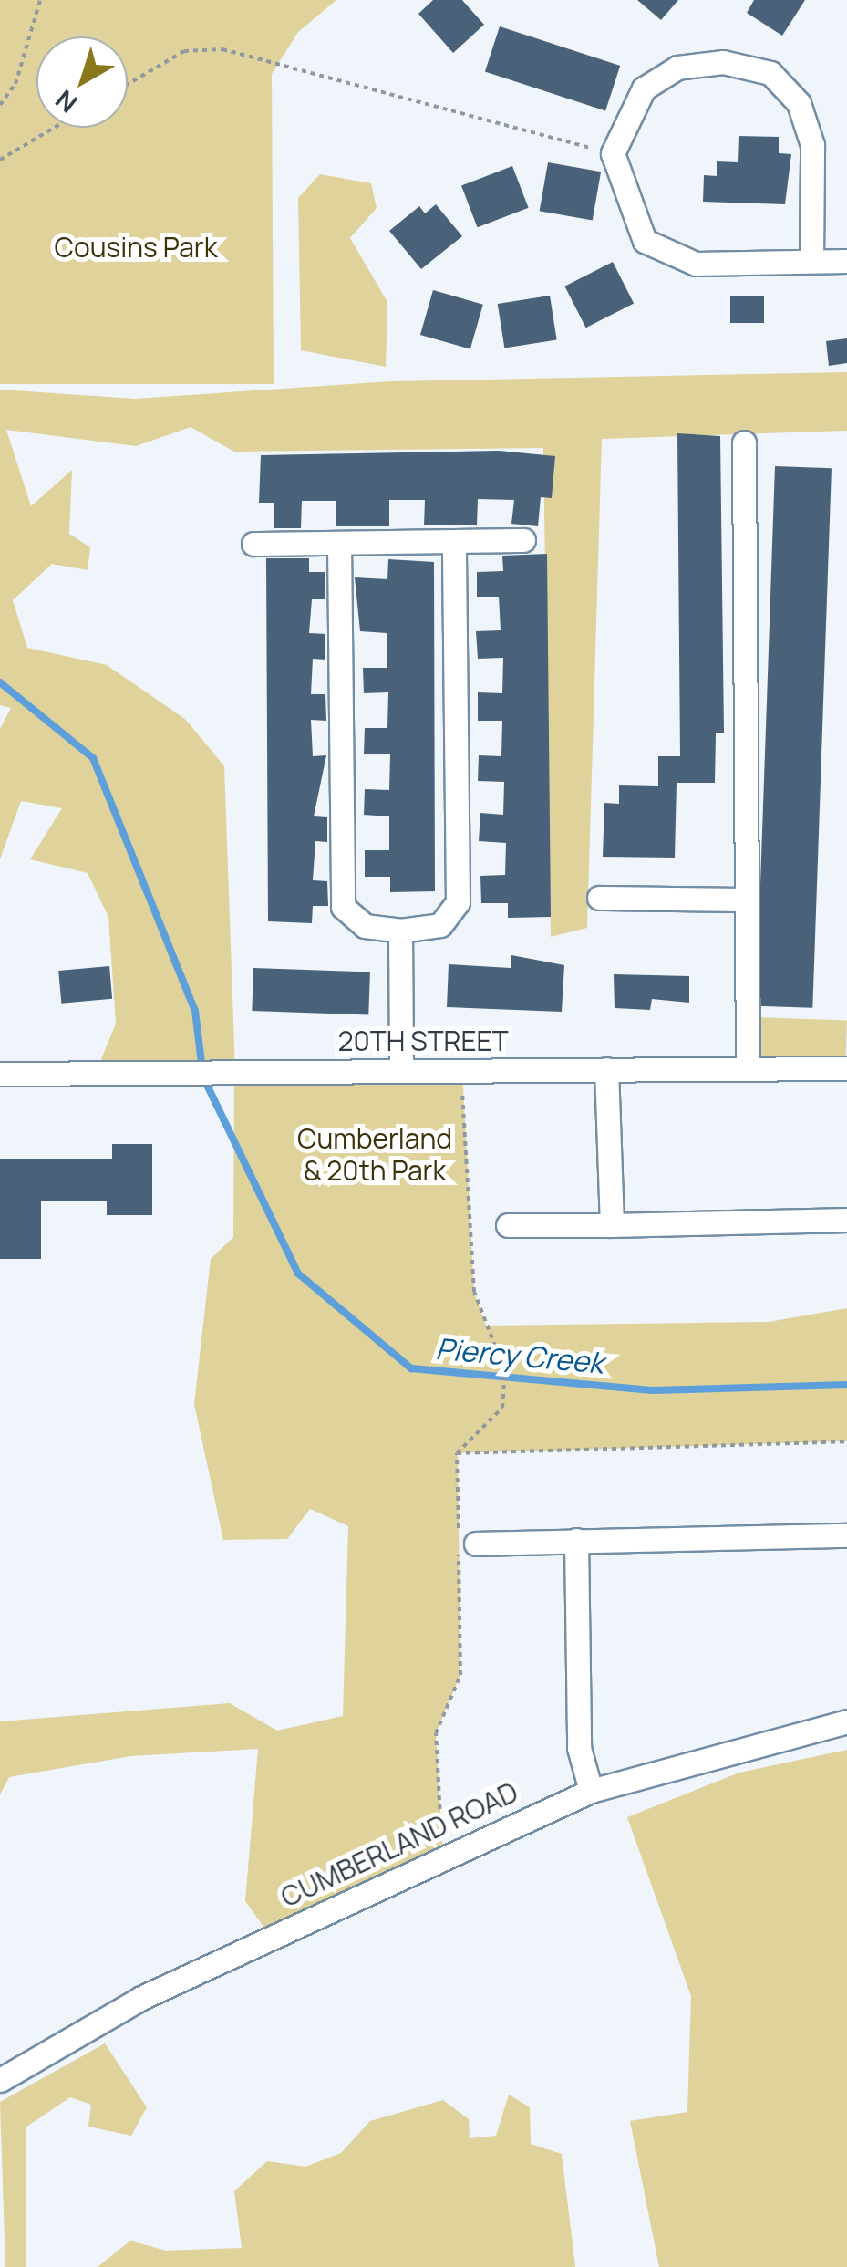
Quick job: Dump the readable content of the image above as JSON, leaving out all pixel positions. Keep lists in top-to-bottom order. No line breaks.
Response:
{"streets":{"street":["20TH STREET","CUMBERLAND ROAD"]},"water":["Piercy Creek"],"parks":["Cousins Park","Cumberland & 20th Park"],"north":"bottom left"}
